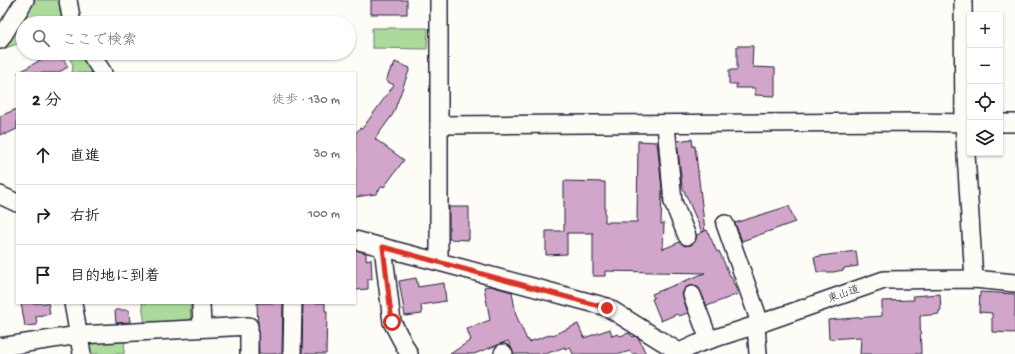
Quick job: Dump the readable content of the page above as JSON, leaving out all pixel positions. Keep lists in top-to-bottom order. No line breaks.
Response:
{"streets":{"street":["東山道"]},"page":{"map_buttons":["+","−"],"search":"ここで検索","heading":["2 分","徒歩 · 130 m"],"list":[["直進","30 m"],["右折","100 m"],"目的地に到着"]}}
